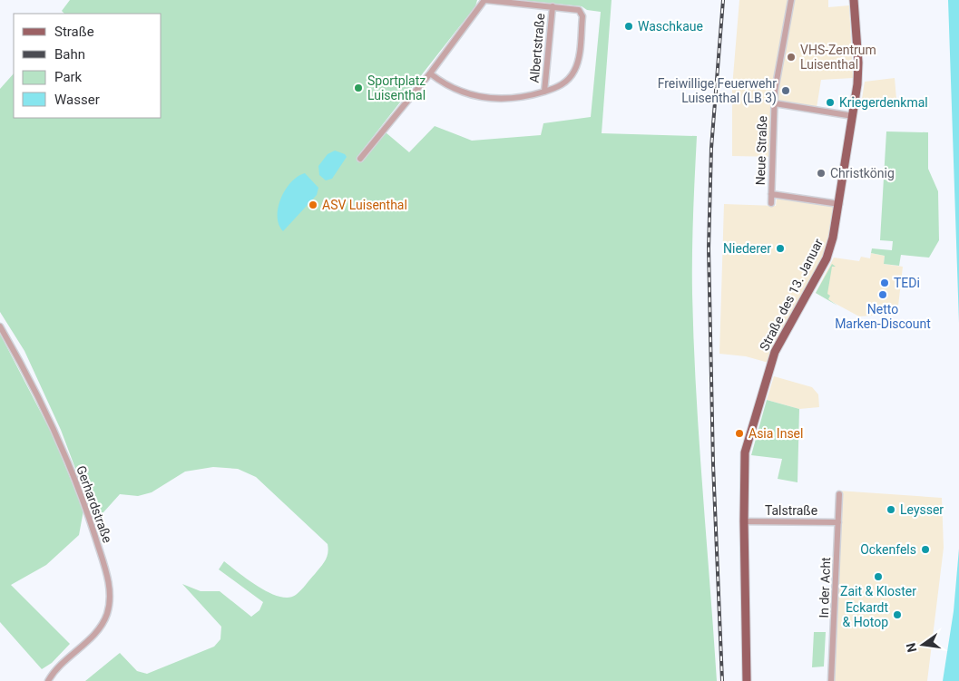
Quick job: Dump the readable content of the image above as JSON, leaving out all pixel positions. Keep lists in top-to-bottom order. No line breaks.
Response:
{"streets":{"main road":["Straße des 13. Januar"],"street":["Albertstraße","Neue Straße","Gerhardstraße","Talstraße","In der Acht"]},"crossings":[["Neue Straße","Straße des 13. Januar"],["Straße des 13. Januar","Talstraße"],["Talstraße","In der Acht"]],"places":["Waschkaue","VHS-Zentrum Luisenthal","Sportplatz Luisenthal","Freiwillige Feuerwehr Luisenthal (LB 3)","Kriegerdenkmal","Christkönig","ASV Luisenthal","Niederer","TEDi","Netto Marken-Discount","Asia Insel","Leysser","Ockenfels","Zait & Kloster","Eckardt & Hotop"],"legend":["Straße","Bahn","Park","Wasser"],"north":"left"}
